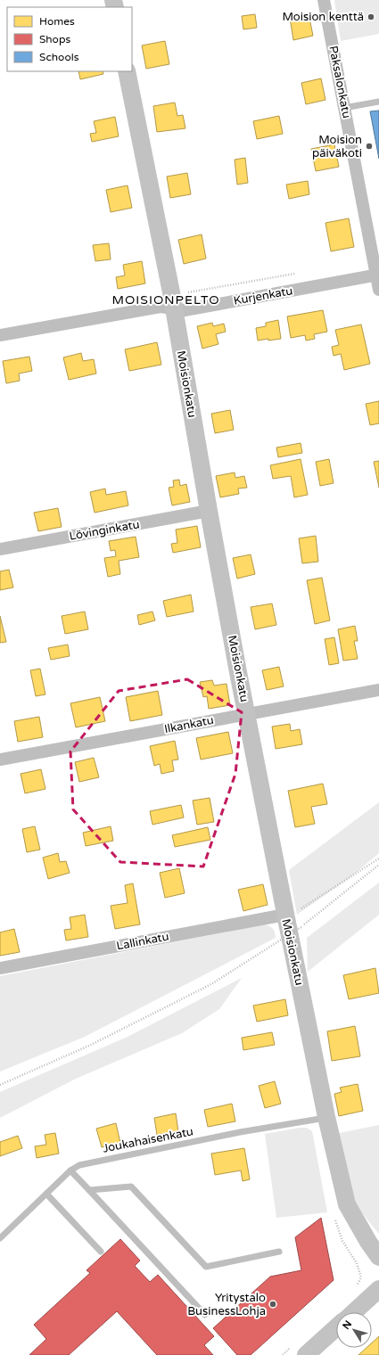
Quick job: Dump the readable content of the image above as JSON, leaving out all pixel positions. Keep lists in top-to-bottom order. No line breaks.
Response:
{"streets":{"street":["Paksalonkatu","Kurjenkatu","Moisionkatu","Lövinginkatu","Ilkankatu","Lallinkatu"],"lane":["Joukahaisenkatu"]},"crossings":[["Paksalonkatu","Kurjenkatu"],["Kurjenkatu","Moisionkatu"],["Moisionkatu","Lövinginkatu"],["Moisionkatu","Ilkankatu"],["Moisionkatu","Lallinkatu"],["Moisionkatu","Joukahaisenkatu"]],"districts":["MOISIONPELTO"],"places":["Moision kenttä","Moision päiväkoti","Yritystalo BusinessLohja"],"legend":["Homes","Shops","Schools"],"north":"top left"}
